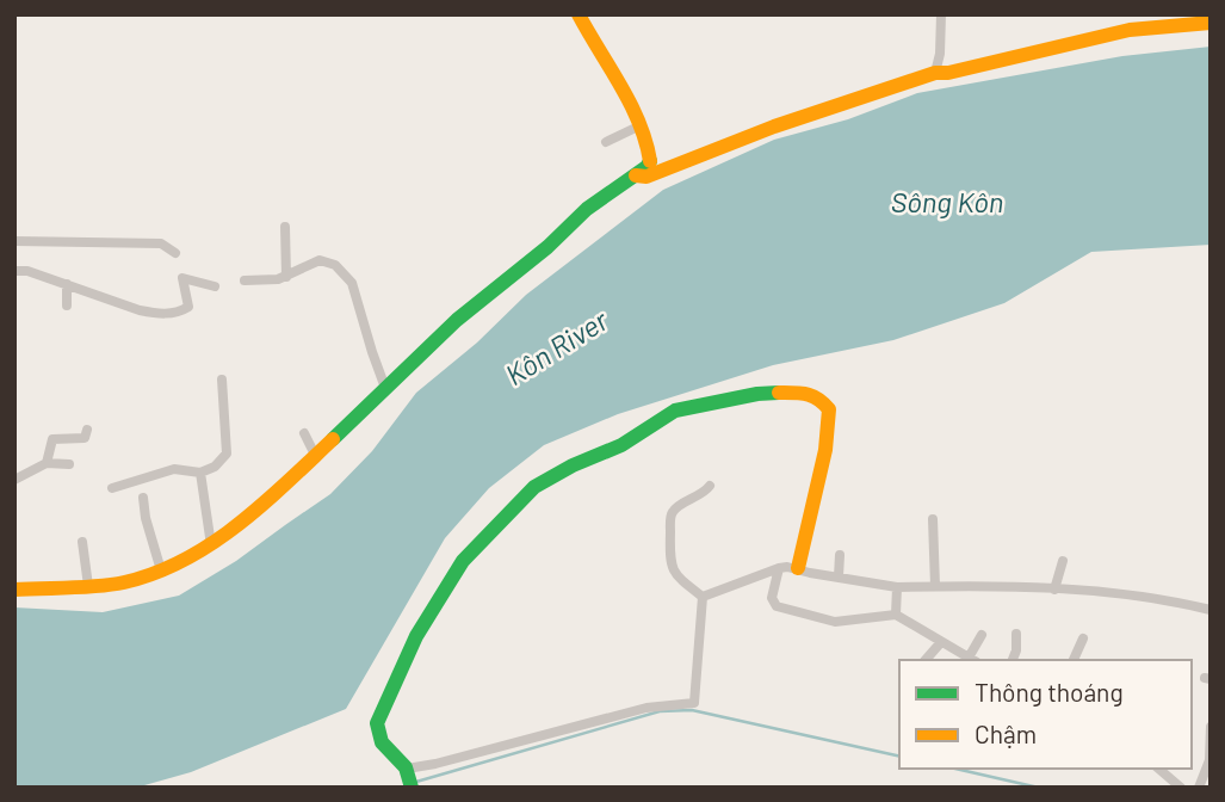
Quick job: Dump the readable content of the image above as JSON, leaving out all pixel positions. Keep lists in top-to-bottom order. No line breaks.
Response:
{"water":["Sông Kôn","Kôn River"],"legend":["Thông thoáng","Chậm"]}
